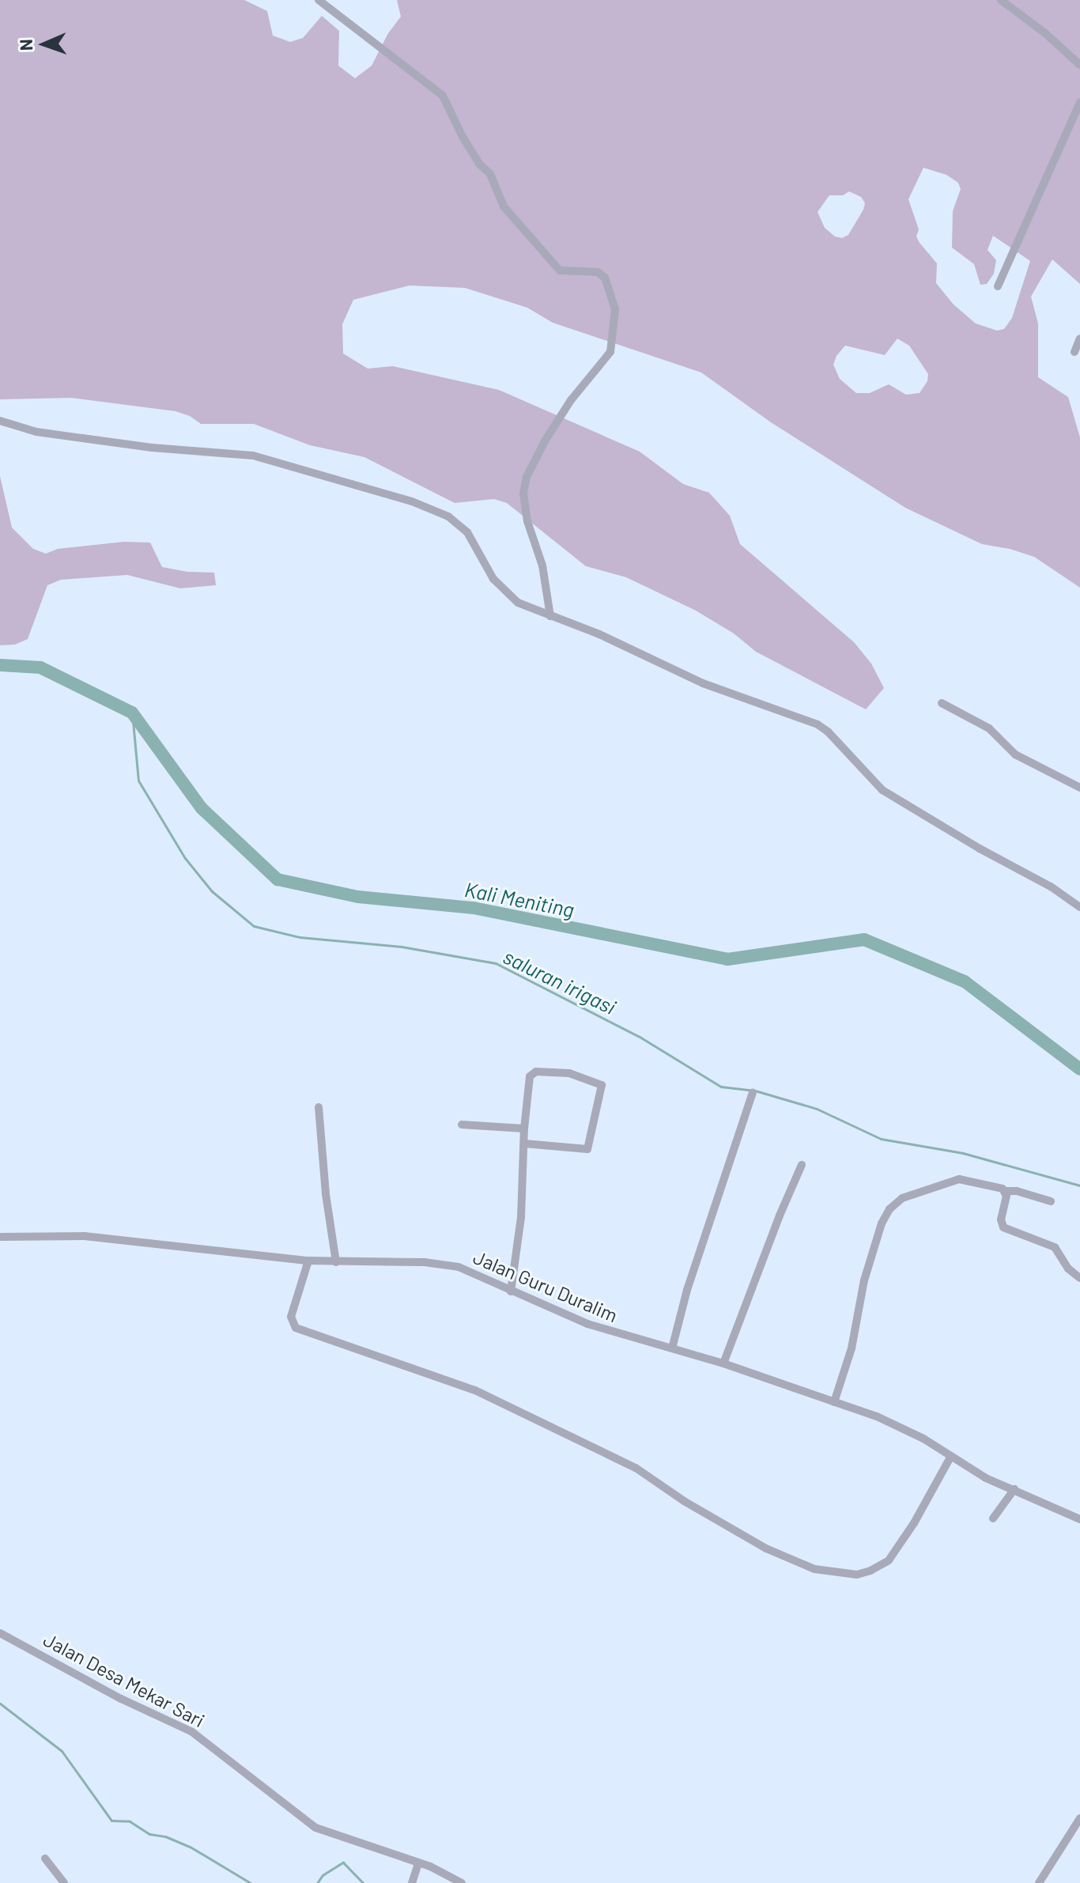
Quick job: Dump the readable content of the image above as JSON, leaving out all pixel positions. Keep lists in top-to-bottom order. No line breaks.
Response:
{"streets":{"street":["Jalan Guru Duralim","Jalan Desa Mekar Sari"]},"water":["Kali Meniting","saluran irigasi"],"north":"left"}
